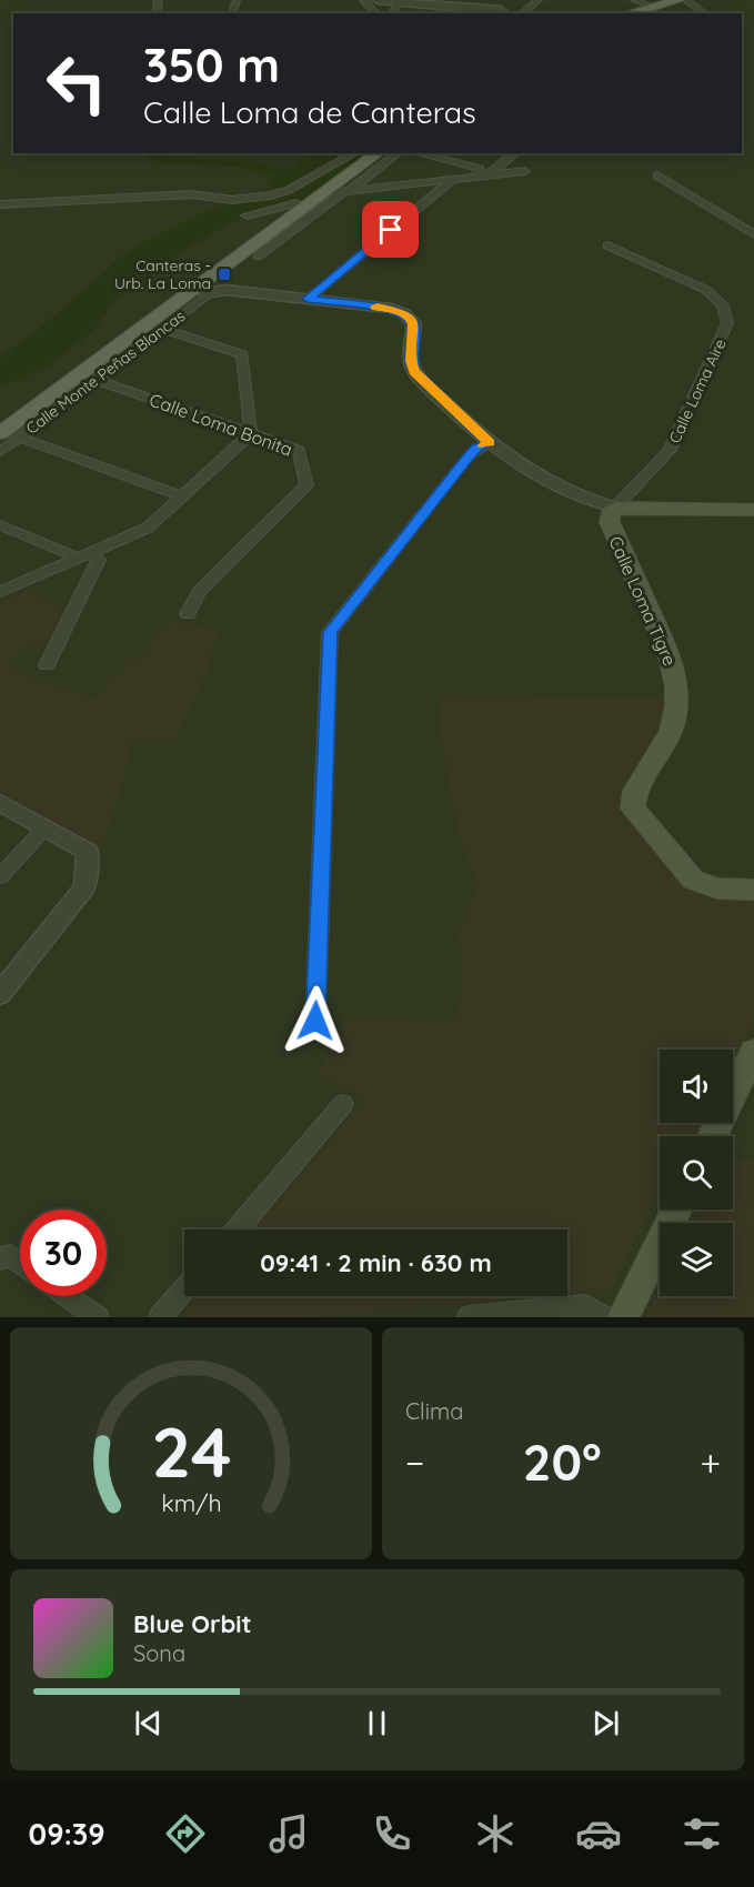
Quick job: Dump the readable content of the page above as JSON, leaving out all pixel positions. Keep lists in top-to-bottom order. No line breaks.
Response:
{"streets":{"main road":["Calle Monte Peñas Blancas","Calle Loma Tigre"],"street":["Calle Loma Aire","Calle Loma Bonita"]},"crossings":[["Calle Monte Peñas Blancas","Calle Loma Bonita"],["Calle Loma Aire","Calle Loma Tigre"]],"places":{"transit":["Canteras - Urb. La Loma"]},"page":{"turn":["350 m","Calle Loma de Canteras"],"limit":"30","trip":"09:41 · 2 min · 630 m","tile":"Clima","heat":["−","20°","+"],"song":["Blue Orbit","Sona"],"tabs":"09:39","gauge":["24","km/h"]}}
